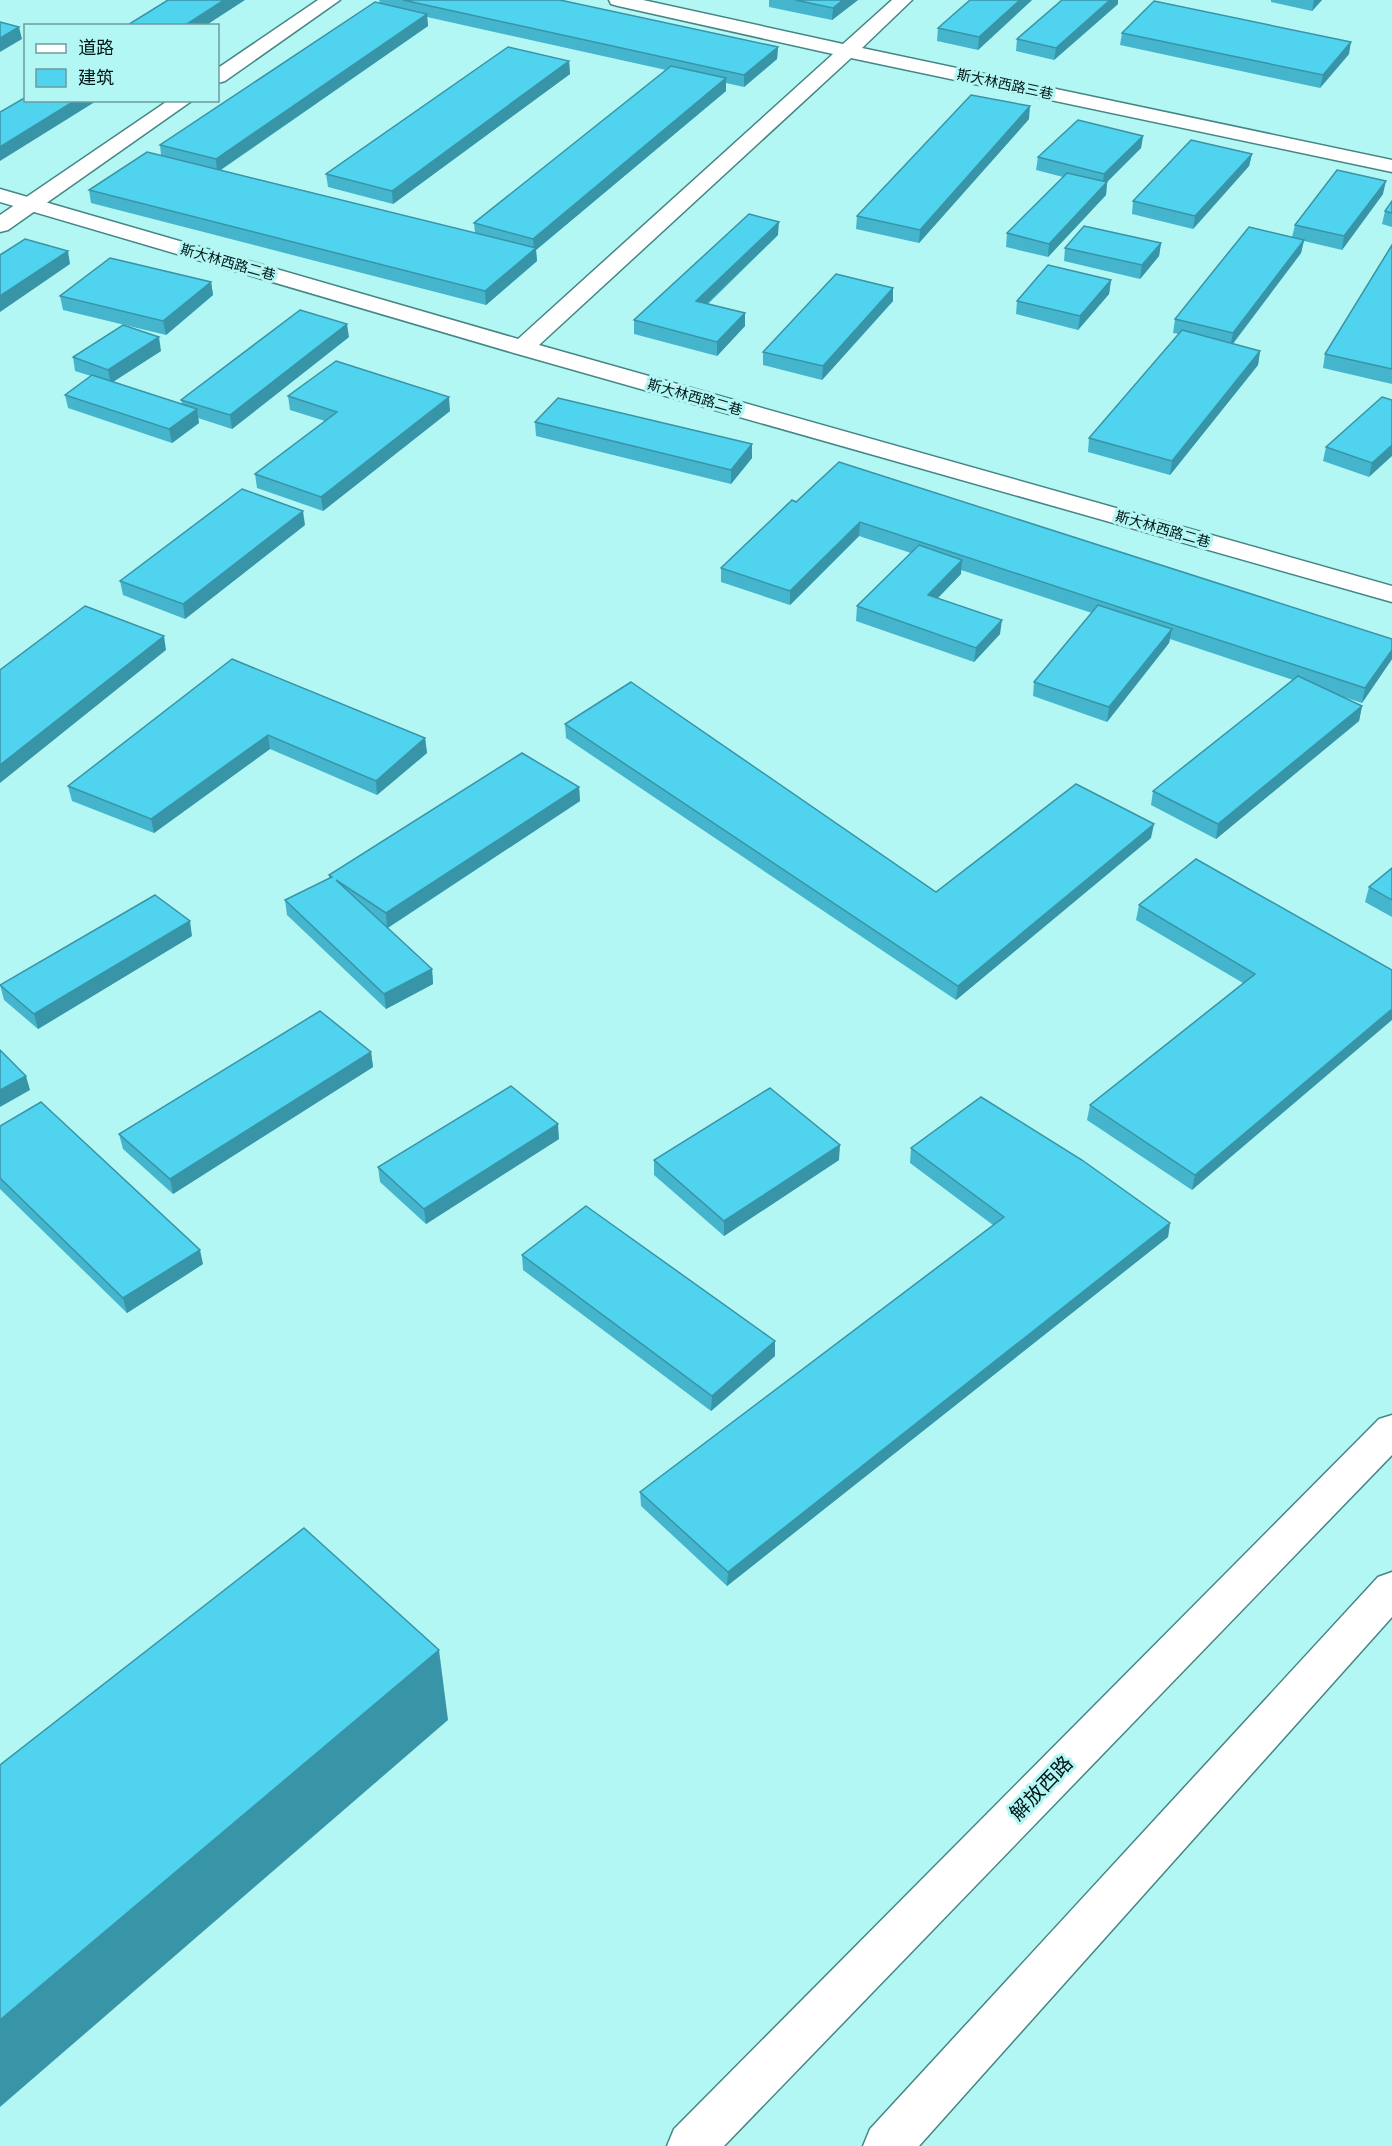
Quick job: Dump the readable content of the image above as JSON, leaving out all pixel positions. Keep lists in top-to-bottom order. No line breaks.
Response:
{"streets":{"street":["斯大林西路三巷","斯大林西路二巷","解放西路"]},"legend":["道路","建筑"]}
